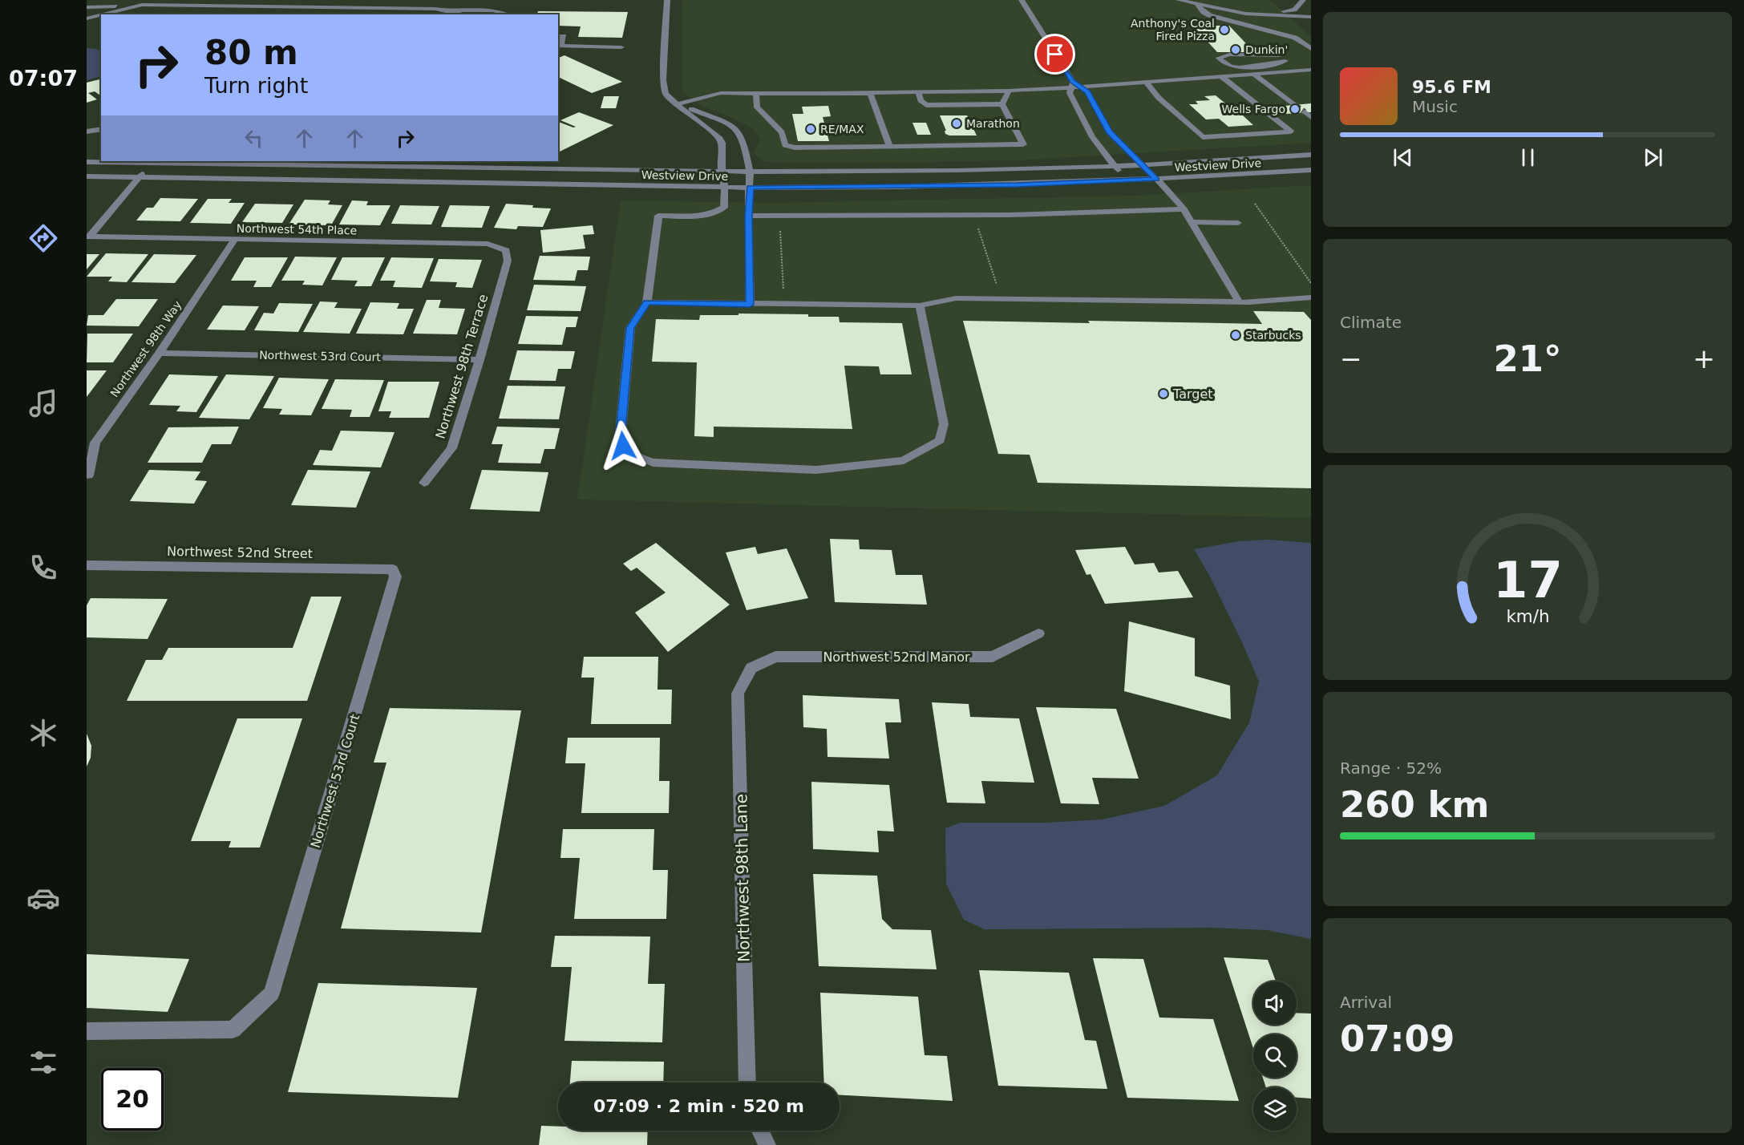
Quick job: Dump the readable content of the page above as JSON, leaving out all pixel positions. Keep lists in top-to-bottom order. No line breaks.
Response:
{"streets":{"street":["Westview Drive","Northwest 54th Place","Northwest 98th Way","Northwest 53rd Court","Northwest 98th Terrace","Northwest 52nd Street","Northwest 52nd Manor","Northwest 98th Lane"]},"crossings":[["Northwest 54th Place","Northwest 98th Way"],["Northwest 54th Place","Northwest 98th Terrace"],["Northwest 98th Way","Northwest 53rd Court"],["Northwest 53rd Court","Northwest 98th Terrace"],["Northwest 53rd Court","Northwest 52nd Street"],["Northwest 52nd Manor","Northwest 98th Lane"]],"places":["Anthony's Coal Fired Pizza","Dunkin'","Wells Fargo","Marathon","RE/MAX","Starbucks","Target"],"page":{"tabs":"07:07","turn":["80 m","Turn right"],"song":["95.6 FM","Music"],"tile":["Climate",["Range · 52%","260 km"],["Arrival","07:09"]],"heat":["−","21°","+"],"limit":"20","trip":"07:09 · 2 min · 520 m","gauge":["17","km/h"]}}
